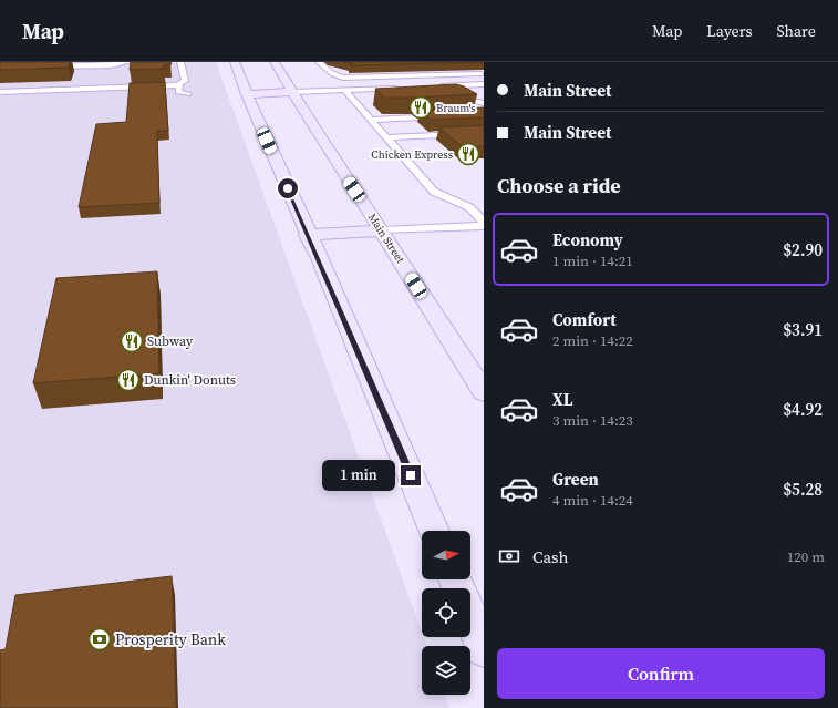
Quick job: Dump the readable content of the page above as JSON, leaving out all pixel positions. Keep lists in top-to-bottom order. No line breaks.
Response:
{"streets":{"main road":["Main Street"]},"places":{"restaurant":["Braum's","Chicken Express","Subway","Dunkin' Donuts"],"bank":["Prosperity Bank"]},"north":"right","page":{"header":"Map","nav":["Map","Layers","Share"],"banner":["Main Street","Main Street"],"heading":"Choose a ride","list":[{"name":"Economy","note":"1 min · 14:21","value":"$2.90"},{"name":"Comfort","note":"2 min · 14:22","value":"$3.91"},{"name":"XL","note":"3 min · 14:23","value":"$4.92"},{"name":"Green","note":"4 min · 14:24","value":"$5.28"}],"bubble":"1 min","pay":["Cash","120 m"],"buttons":"Confirm"}}
